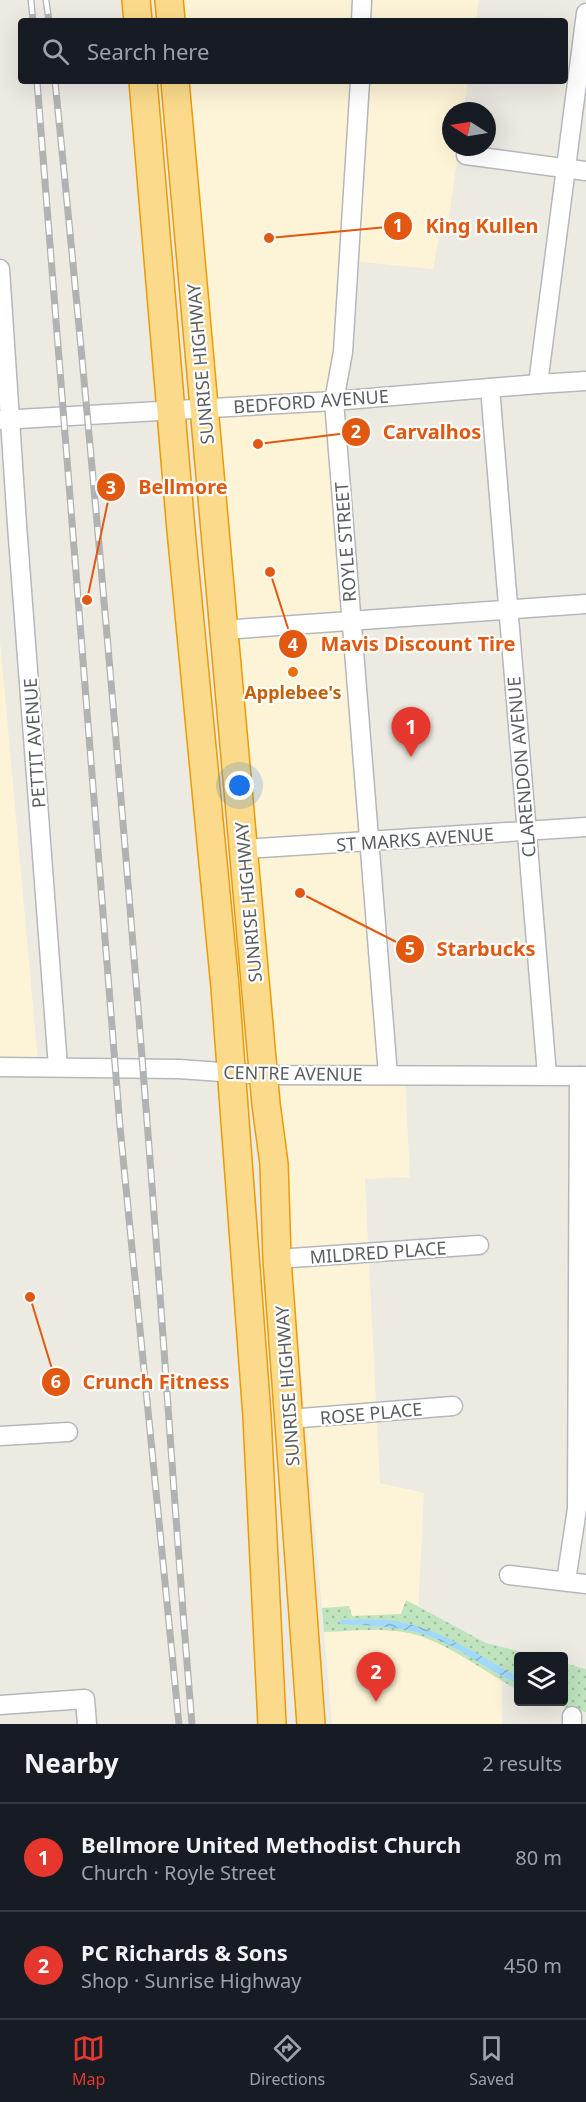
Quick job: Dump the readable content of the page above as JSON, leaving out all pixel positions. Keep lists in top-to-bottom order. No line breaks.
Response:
{"streets":{"highway":["SUNRISE HIGHWAY"],"street":["BEDFORD AVENUE","ROYLE STREET","PETTIT AVENUE","CLARENDON AVENUE","ST MARKS AVENUE","CENTRE AVENUE","MILDRED PLACE","ROSE PLACE"]},"crossings":[["SUNRISE HIGHWAY","BEDFORD AVENUE"],["SUNRISE HIGHWAY","ST MARKS AVENUE"],["SUNRISE HIGHWAY","CENTRE AVENUE"],["SUNRISE HIGHWAY","MILDRED PLACE"],["SUNRISE HIGHWAY","ROSE PLACE"],["BEDFORD AVENUE","ROYLE STREET"],["BEDFORD AVENUE","PETTIT AVENUE"],["BEDFORD AVENUE","CLARENDON AVENUE"],["ROYLE STREET","ST MARKS AVENUE"],["ROYLE STREET","CENTRE AVENUE"],["PETTIT AVENUE","CENTRE AVENUE"],["CLARENDON AVENUE","ST MARKS AVENUE"],["CLARENDON AVENUE","CENTRE AVENUE"]],"places":["King Kullen","Carvalhos","Mavis Discount Tire","Bellmore","Applebee's","Starbucks","Crunch Fitness"],"north":"left","page":{"search":"Search here","pins":["1","2"],"heading":["Nearby","2 results"],"list":[{"mark":"1","name":"Bellmore United Methodist Church","note":"Church · Royle Street","value":"80 m"},{"mark":"2","name":"PC Richards & Sons","note":"Shop · Sunrise Highway","value":"450 m"}],"nav":["Map","Directions","Saved"]}}
